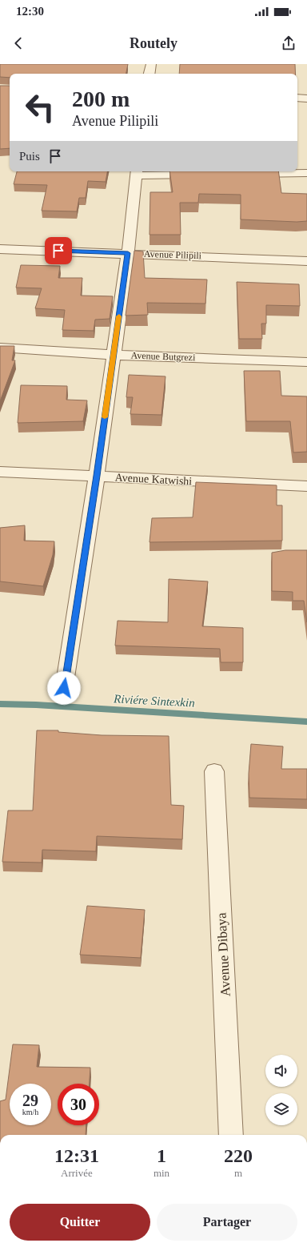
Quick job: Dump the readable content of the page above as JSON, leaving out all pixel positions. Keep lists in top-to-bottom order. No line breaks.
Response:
{"streets":{"street":["Avenue Pilipili","Avenue Butgrezi","Avenue Katwishi","Avenue Dibaya"]},"water":["Riviére Sintexkin"],"page":{"status":"12:30","header":"Routely","turn":["200 m","Avenue Pilipili"],"then":"Puis","speed":"29 km/h","limit":"30","eta":["12:31","Arrivée","1","min","220","m"],"buttons":["Quitter","Partager"]}}
